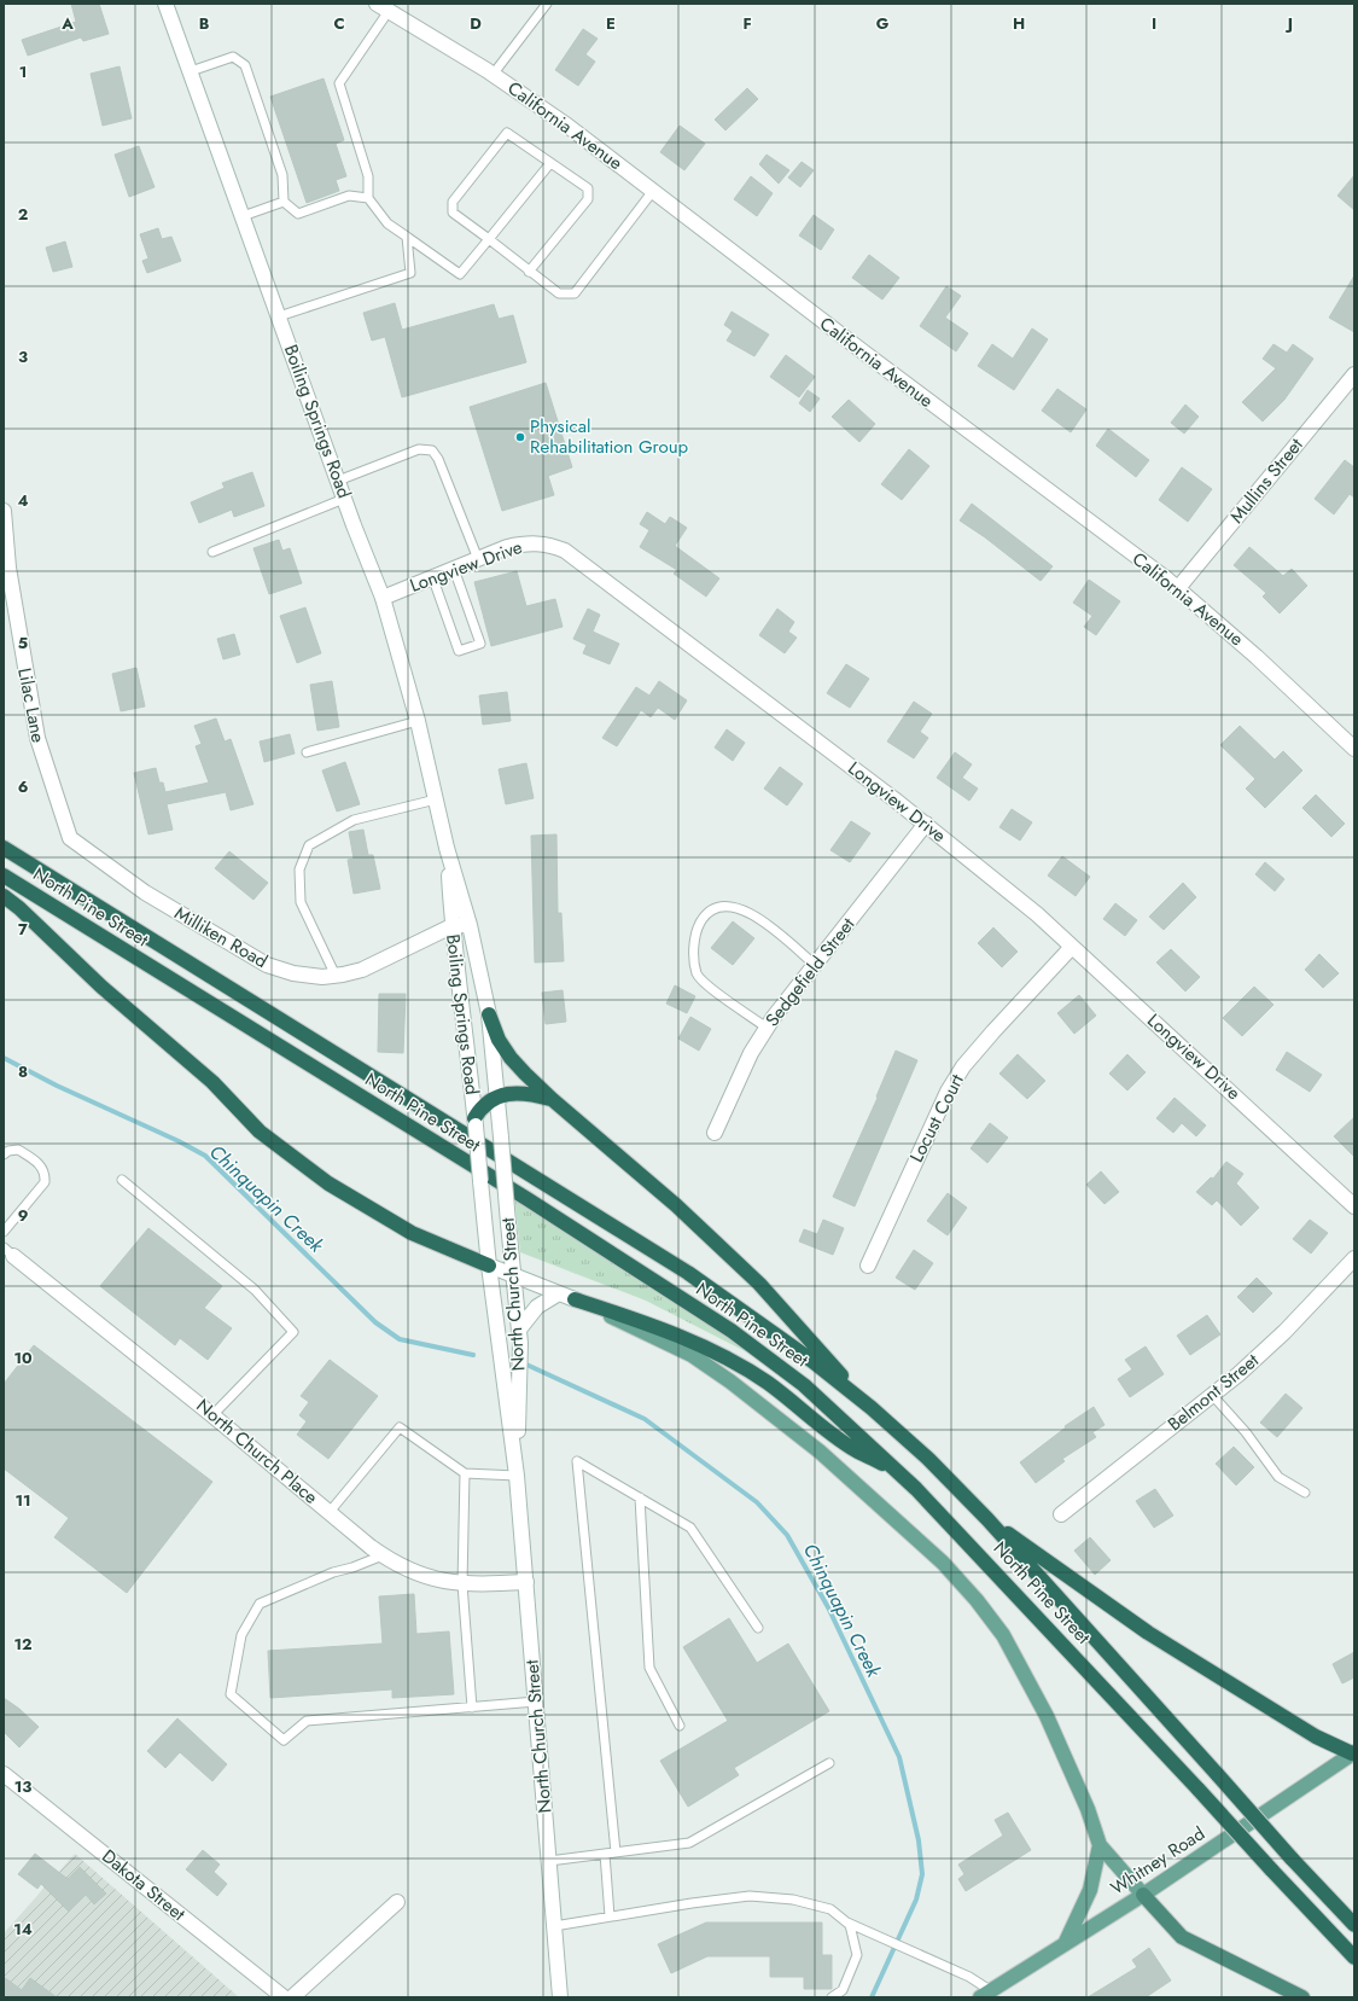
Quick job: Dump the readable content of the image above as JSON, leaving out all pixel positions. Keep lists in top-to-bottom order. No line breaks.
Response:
{"streets":{"highway":["North Pine Street"],"main road":["Whitney Road"],"street":["California Avenue","Boiling Springs Road","Mullins Street","Longview Drive","Lilac Lane","Milliken Road","Sedgefield Street","Locust Court","North Church Street","Belmont Street","North Church Place","Dakota Street"]},"crossings":[["California Avenue","Mullins Street"],["Boiling Springs Road","Longview Drive"],["Boiling Springs Road","Milliken Road"],["Boiling Springs Road","North Church Street"],["Longview Drive","Sedgefield Street"],["Longview Drive","Locust Court"],["Lilac Lane","Milliken Road"],["North Church Street","North Church Place"]],"water":["Chinquapin Creek"],"places":["Physical Rehabilitation Group"],"grid":{"columns":["A","B","C","D","E","F","G","H","I","J"],"rows":["1","2","3","4","5","6","7","8","9","10","11","12","13","14"]}}
